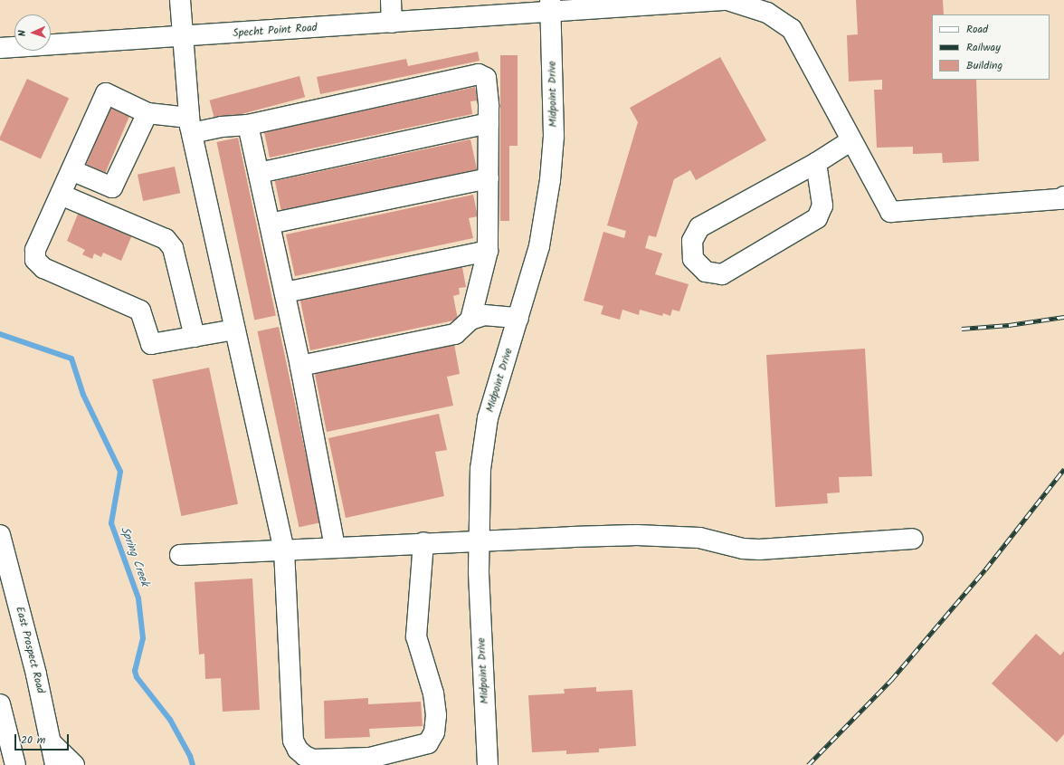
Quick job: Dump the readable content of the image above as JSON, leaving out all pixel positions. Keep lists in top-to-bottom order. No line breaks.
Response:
{"streets":{"street":["Specht Point Road","Midpoint Drive","East Prospect Road"]},"crossings":[["Specht Point Road","Midpoint Drive"]],"water":["Spring Creek"],"legend":["Road","Railway","Building"],"scale_bar":"20 m","north":"left"}
